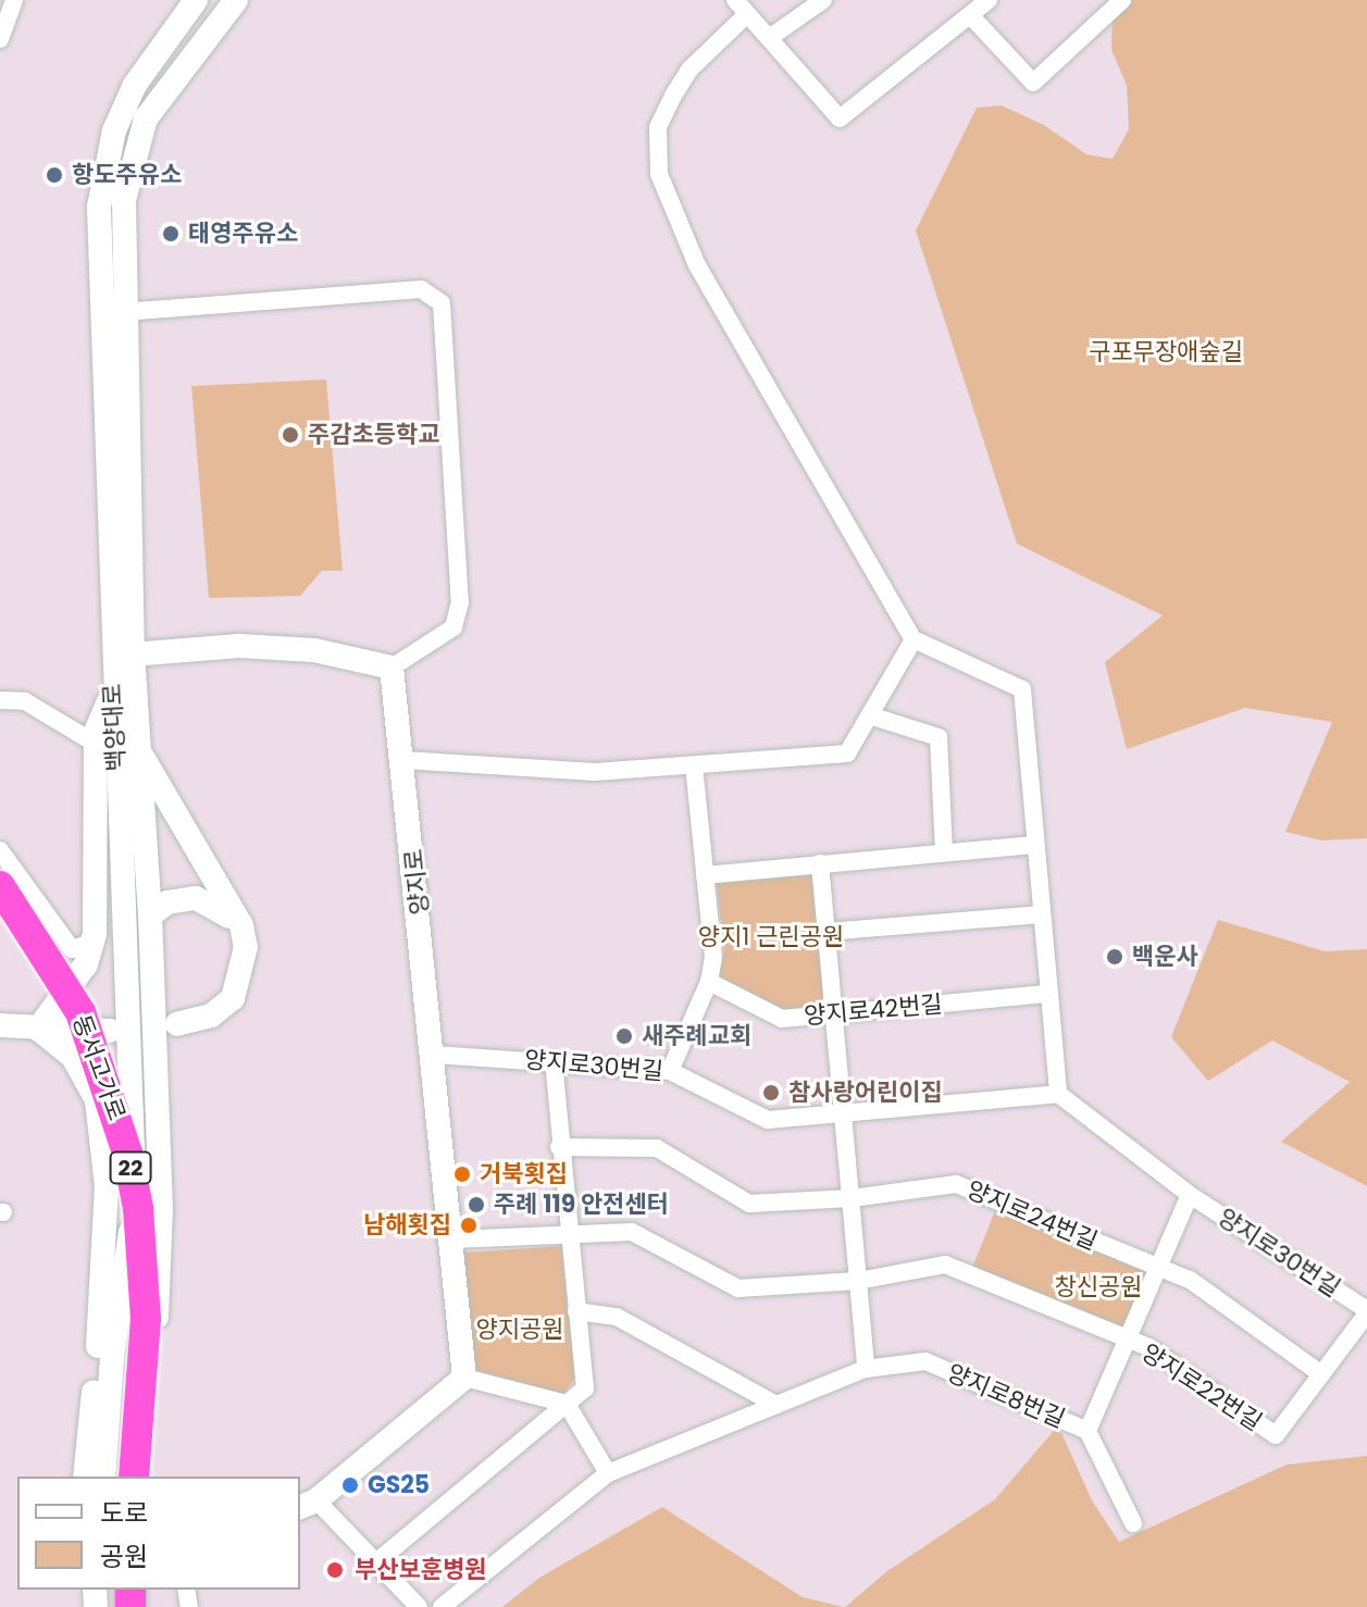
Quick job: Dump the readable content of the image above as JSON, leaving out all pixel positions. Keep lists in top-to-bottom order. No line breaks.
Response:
{"streets":{"highway":["동서고가로","22"],"main road":["백양대로","양지로"],"street":["양지로42번길","양지로30번길","양지로24번길","양지로22번길","양지로8번길"]},"crossings":[["양지로","양지로30번길"],["양지로","양지로22번길"],["양지로30번길","양지로24번길"],["양지로30번길","양지로22번길"],["양지로22번길","양지로8번길"]],"parks":["구포무장애숲길","양지1 근린공원","창신공원","양지공원"],"places":["항도주유소","태영주유소","주감초등학교","백운사","새주례교회","참사랑어린이집","거북횟집","주례 119 안전센터","남해횟집","GS25","부산보훈병원"],"legend":["도로","공원"]}
